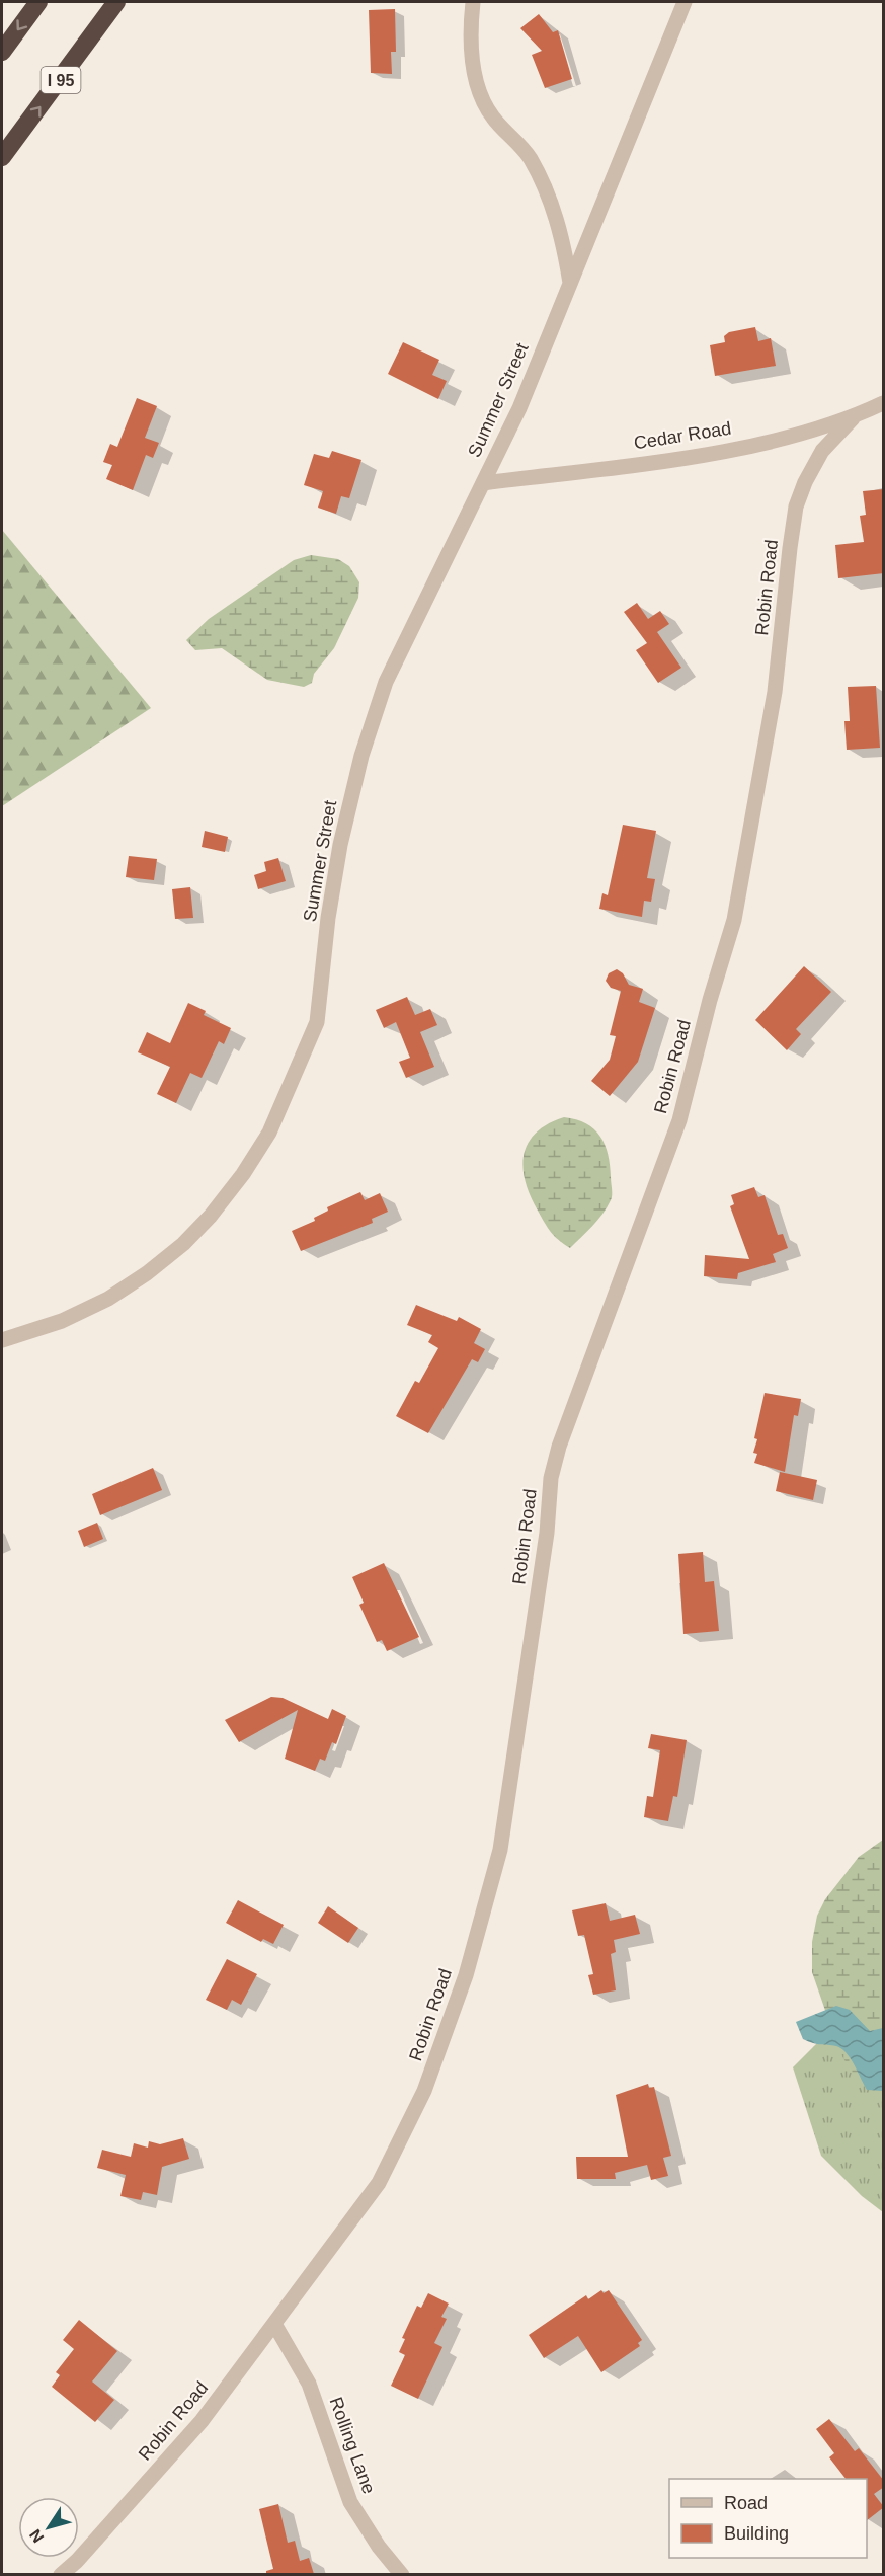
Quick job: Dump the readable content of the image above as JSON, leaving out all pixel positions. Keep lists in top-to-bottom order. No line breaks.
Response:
{"streets":{"highway":["I 95"],"street":["Summer Street","Cedar Road","Robin Road","Rolling Lane"]},"crossings":[["Summer Street","Cedar Road"],["Cedar Road","Robin Road"],["Robin Road","Rolling Lane"]],"legend":["Road","Building"],"north":"bottom left"}
